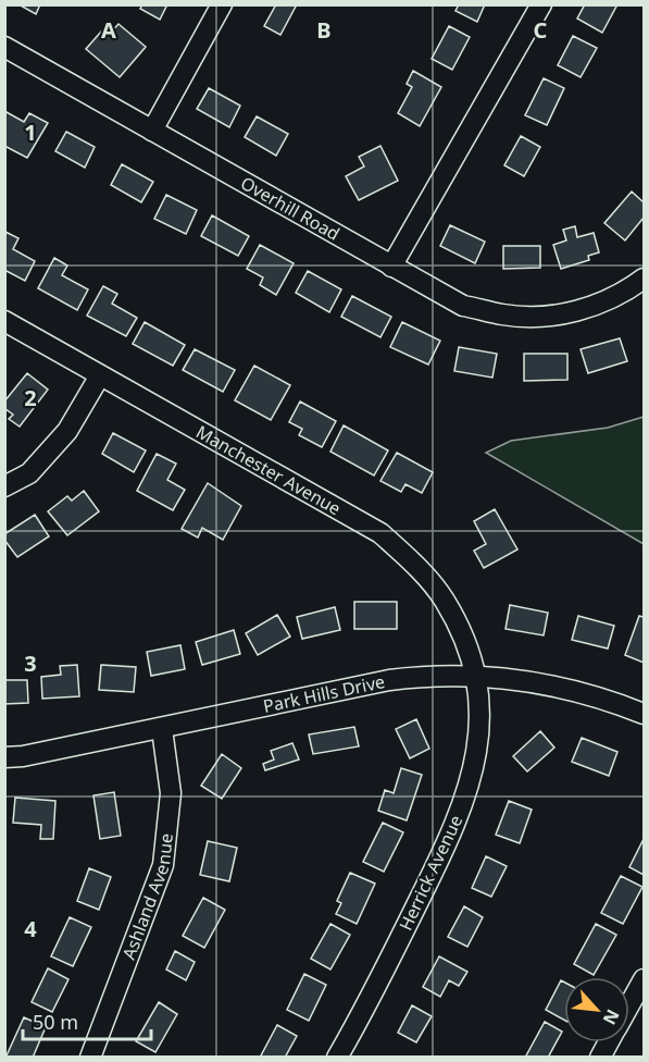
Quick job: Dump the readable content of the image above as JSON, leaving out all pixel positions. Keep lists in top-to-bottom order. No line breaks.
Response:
{"streets":{"street":["Overhill Road","Manchester Avenue","Park Hills Drive","Herrick Avenue","Ashland Avenue"]},"crossings":[["Manchester Avenue","Park Hills Drive"],["Manchester Avenue","Herrick Avenue"],["Park Hills Drive","Herrick Avenue"],["Park Hills Drive","Ashland Avenue"]],"scale_bar":"50 m","north":"bottom right","grid":{"columns":["A","B","C"],"rows":["1","2","3","4"]}}
